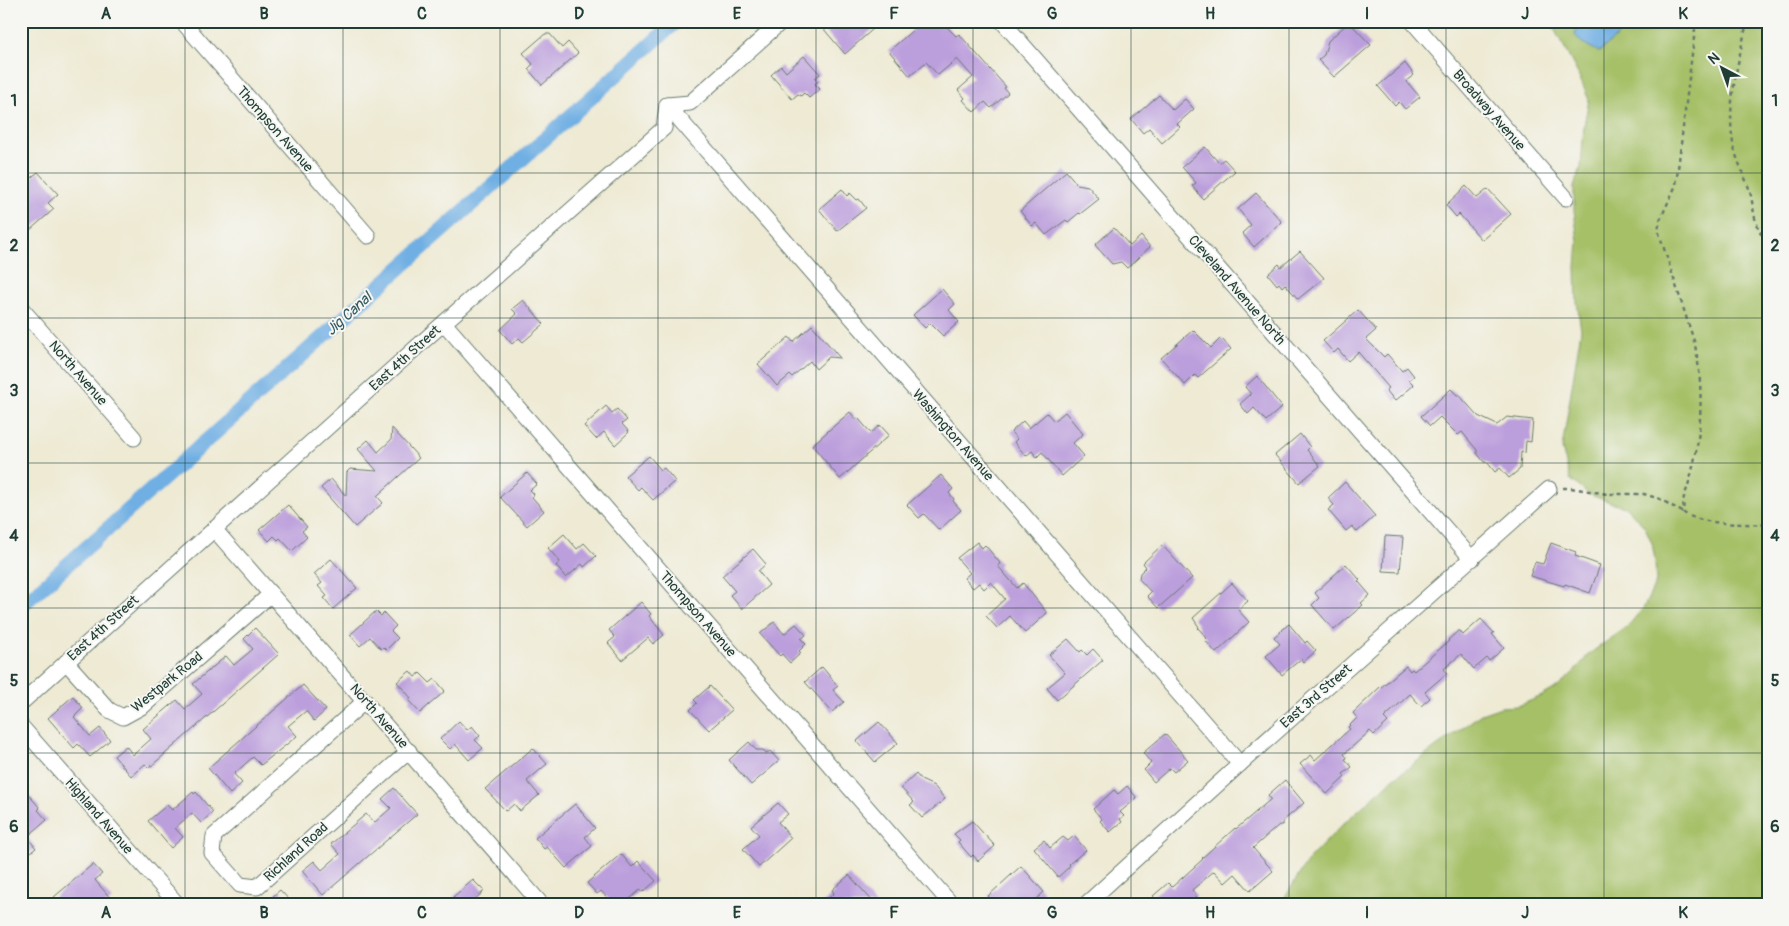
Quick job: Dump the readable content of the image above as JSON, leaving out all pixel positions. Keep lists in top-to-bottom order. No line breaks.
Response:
{"streets":{"street":["Broadway Avenue","Thompson Avenue","Cleveland Avenue North","East 4th Street","North Avenue","Washington Avenue","Westpark Road","East 3rd Street","Highland Avenue","Richland Road"]},"crossings":[["Thompson Avenue","East 4th Street"],["Cleveland Avenue North","East 3rd Street"],["East 4th Street","North Avenue"],["East 4th Street","Washington Avenue"],["East 4th Street","Westpark Road"],["North Avenue","Westpark Road"],["North Avenue","Richland Road"],["Washington Avenue","East 3rd Street"]],"water":["Jig Canal"],"north":"top left","grid":{"columns":["A","B","C","D","E","F","G","H","I","J","K"],"rows":["1","2","3","4","5","6"]}}
